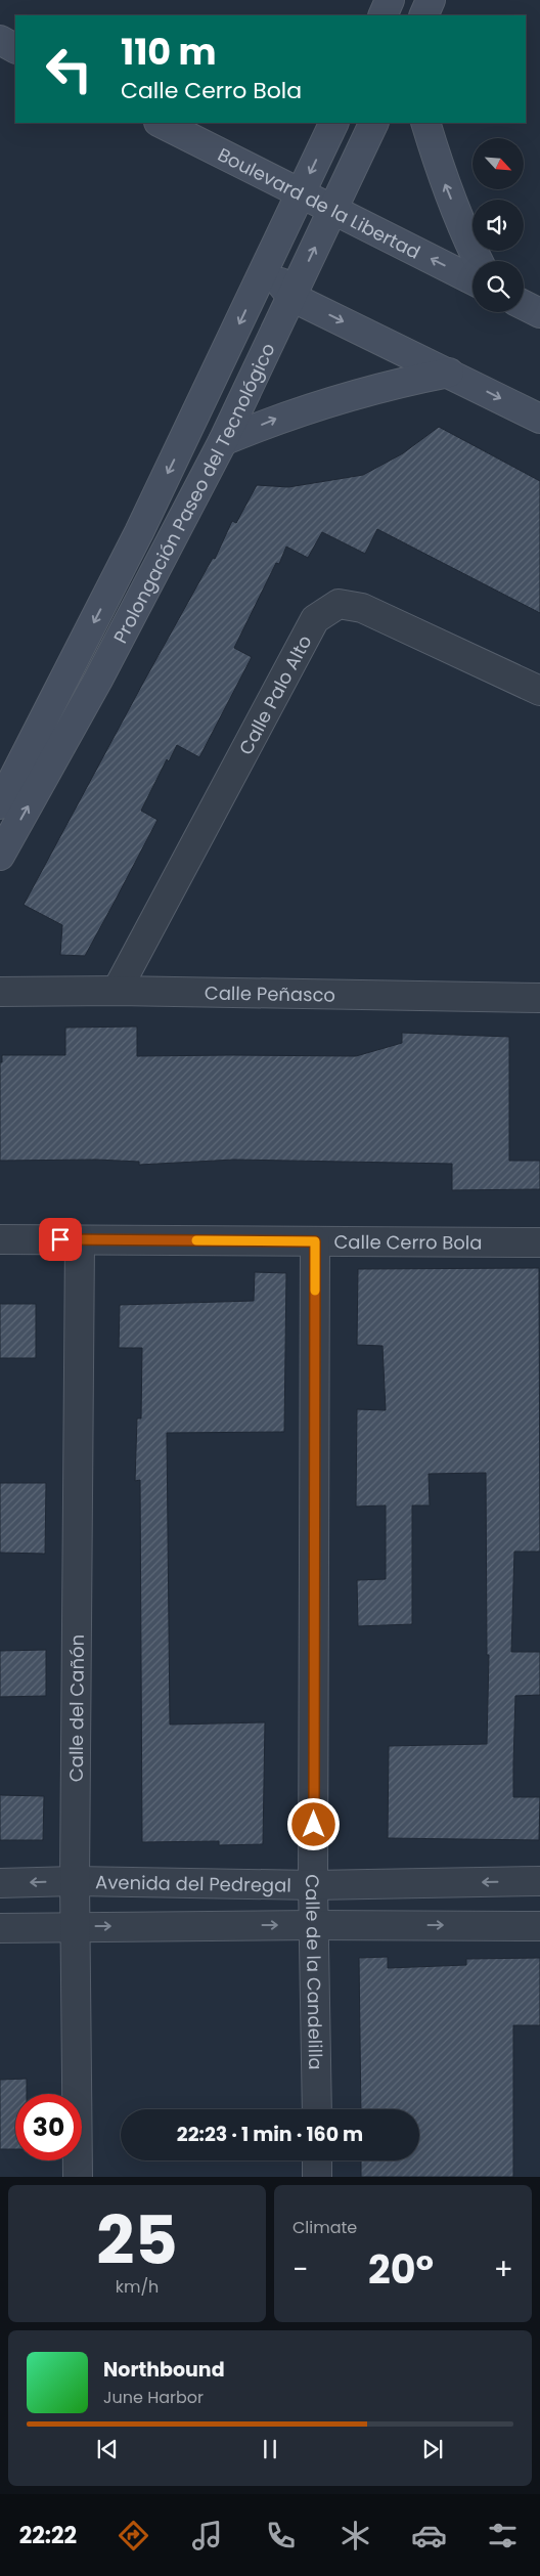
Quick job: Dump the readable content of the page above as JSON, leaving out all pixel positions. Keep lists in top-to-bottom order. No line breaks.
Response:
{"streets":{"main road":["Boulevard de la Libertad","Prolongación Paseo del Tecnológico"],"street":["Calle Palo Alto","Calle Peñasco","Calle Cerro Bola","Calle del Cañón","Avenida del Pedregal","Calle de la Candelilla"]},"crossings":[["Boulevard de la Libertad","Prolongación Paseo del Tecnológico"],["Calle Palo Alto","Calle Peñasco"],["Calle Cerro Bola","Calle del Cañón"],["Calle Cerro Bola","Calle de la Candelilla"],["Calle del Cañón","Avenida del Pedregal"],["Avenida del Pedregal","Calle de la Candelilla"]],"north":"bottom right","page":{"turn":["110 m","Calle Cerro Bola"],"limit":"30","trip":"22:23 · 1 min · 160 m","tile":[["25","km/h"],"Climate"],"heat":["−","20°","+"],"song":["Northbound","June Harbor"],"tabs":"22:22"}}
